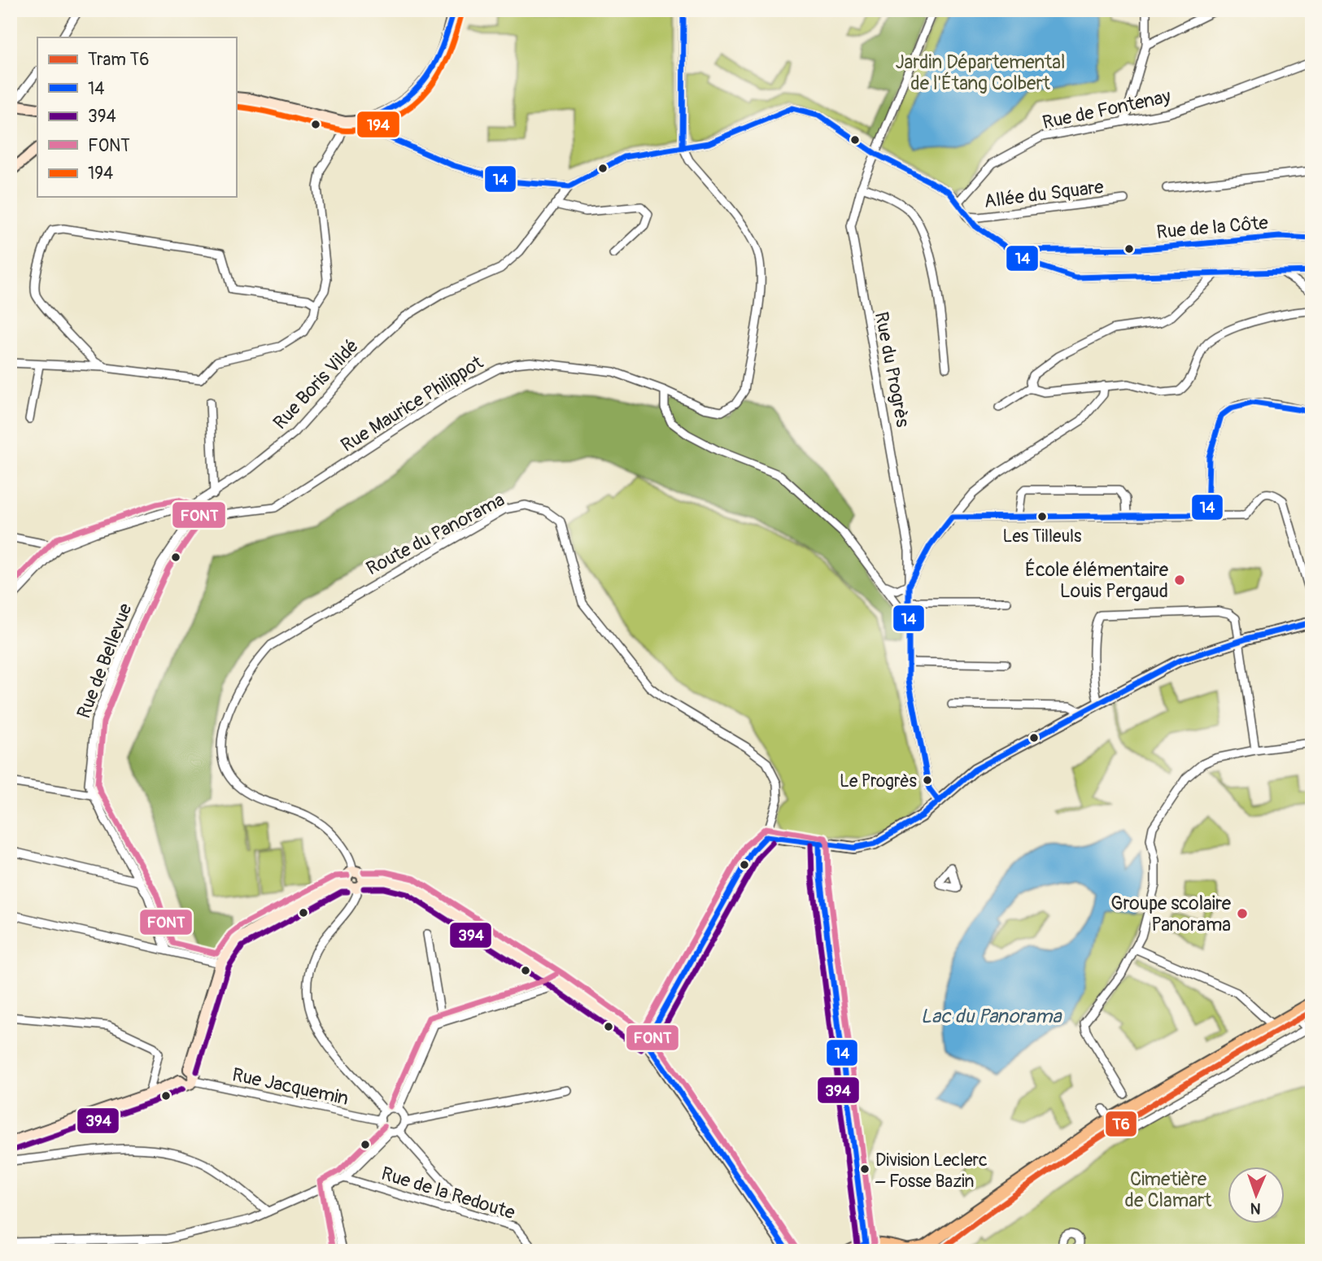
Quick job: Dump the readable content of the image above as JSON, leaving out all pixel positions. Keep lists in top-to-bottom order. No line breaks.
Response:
{"streets":{"street":["Rue de Fontenay","Allée du Square","Rue de la Côte","Rue du Progrès","Rue Boris Vildé","Rue Maurice Philippot","Route du Panorama","Rue de Bellevue","Rue Jacquemin","Rue de la Redoute"]},"crossings":[["Rue Boris Vildé","Rue Maurice Philippot"],["Rue Boris Vildé","Rue de Bellevue"],["Rue Maurice Philippot","Rue de Bellevue"]],"water":["Lac du Panorama"],"parks":["Jardin Départemental de l'Étang Colbert","Cimetière de Clamart"],"places":["Les Tilleuls","École élémentaire Louis Pergaud","Le Progrès","Groupe scolaire Panorama","Division Leclerc – Fosse Bazin"],"lines":["transit line 14","transit line 194","transit line FONT","transit line 394","tram line T6"],"legend":["Tram T6","14","394","FONT","194"],"north":"bottom"}
